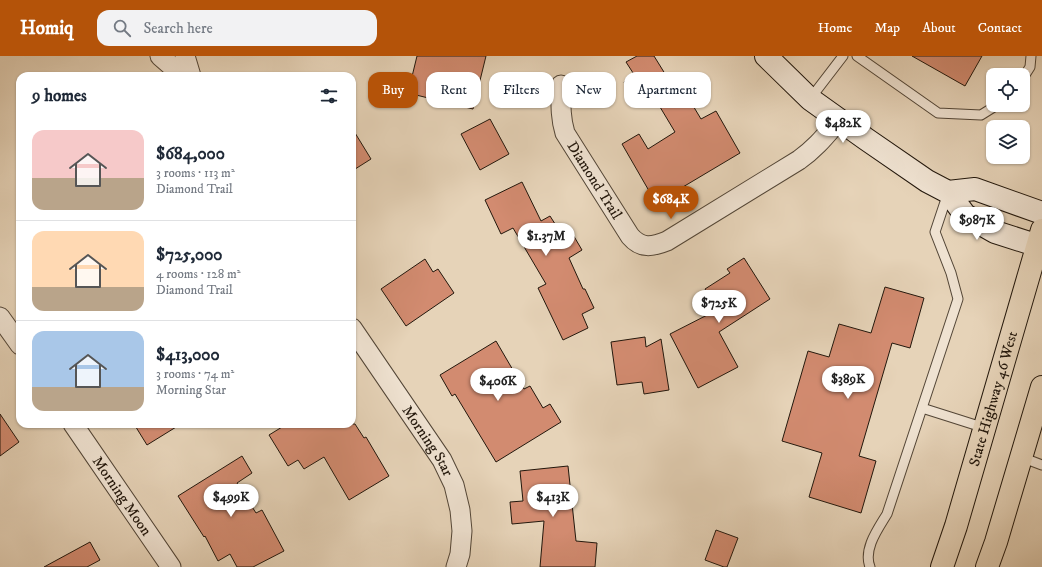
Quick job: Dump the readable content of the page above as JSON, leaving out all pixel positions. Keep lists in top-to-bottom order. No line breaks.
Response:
{"streets":{"main road":["State Highway 46 West"],"street":["Diamond Trail","Morning Star","Morning Moon"]},"page":{"header":"Homiq","search":"Search here","nav":["Home","Map","About","Contact"],"chip":["Buy","Rent","Filters","New","Apartment"],"heading":"9 homes","price":["$482K","$684K","$987K","$1.37M","$725K","$389K","$406K","$499K","$413K"],"list":[{"name":"$684,000","note":"3 rooms · 113 m² · Diamond Trail"},{"name":"$725,000","note":"4 rooms · 128 m² · Diamond Trail"},{"name":"$413,000","note":"3 rooms · 74 m² · Morning Star"}]}}
